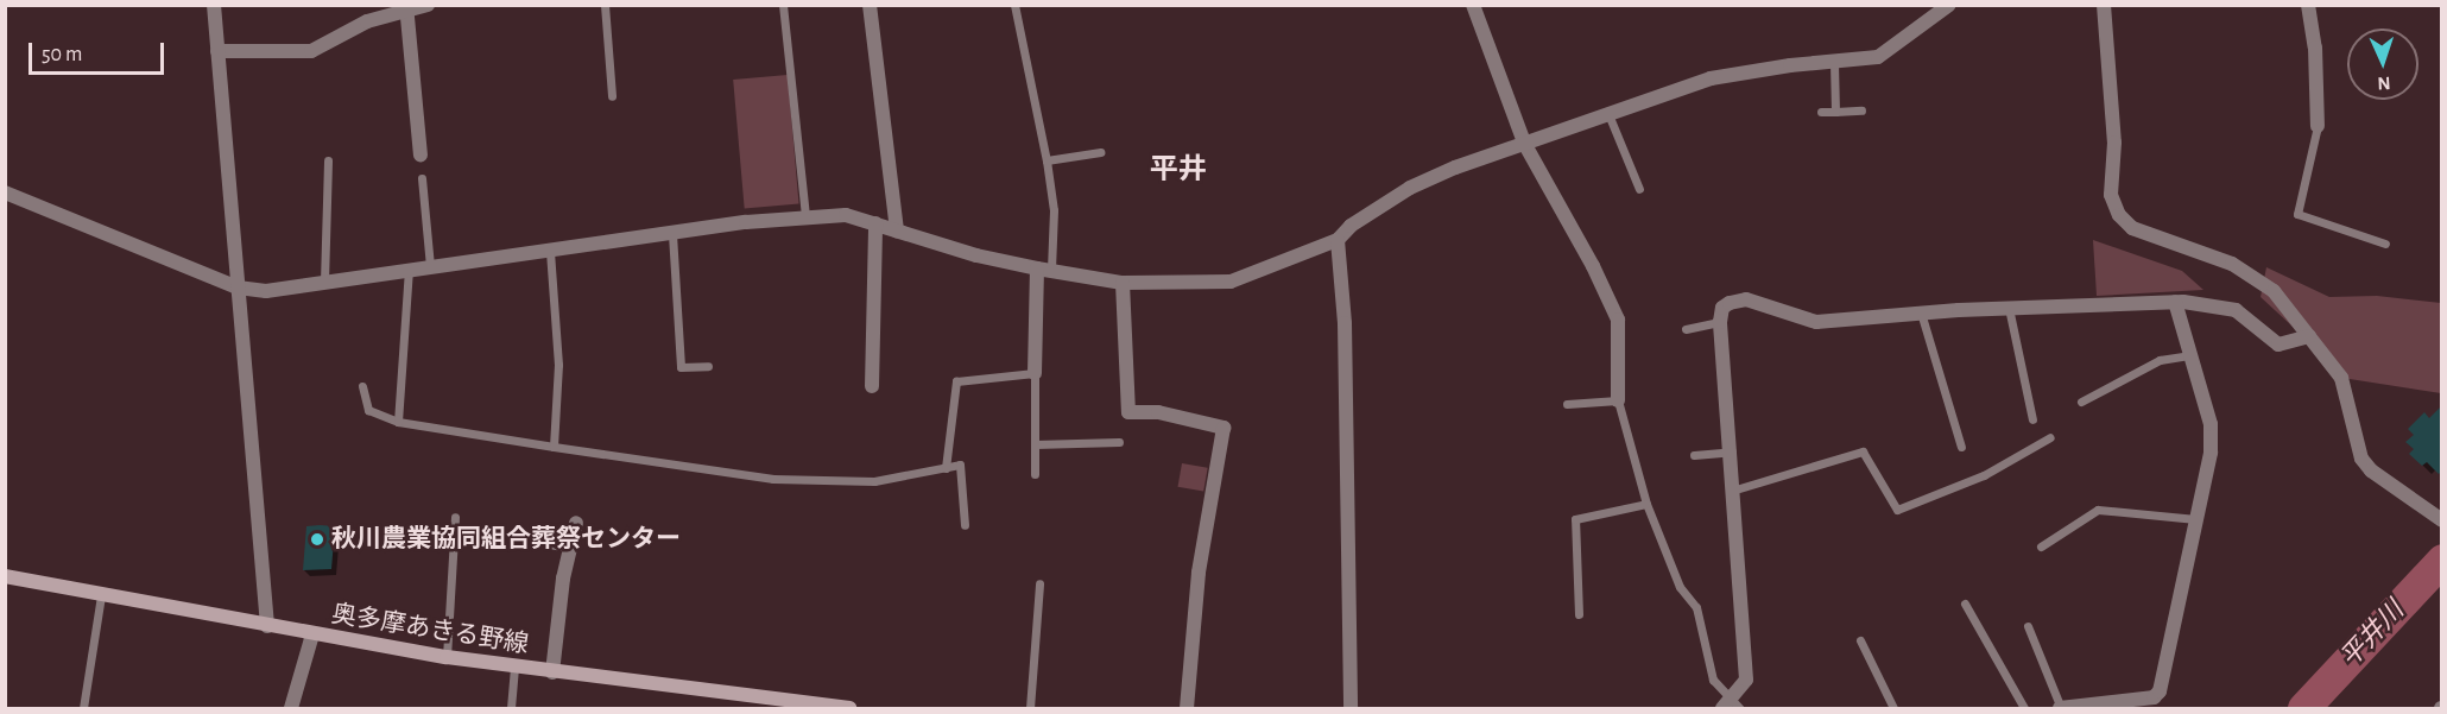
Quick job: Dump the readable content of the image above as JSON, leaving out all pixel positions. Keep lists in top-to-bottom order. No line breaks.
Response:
{"streets":{"main road":["奥多摩あきる野線"]},"districts":["平井"],"water":["平井川"],"places":["秋川農業協同組合葬祭センター"],"scale_bar":"50 m","north":"bottom"}
